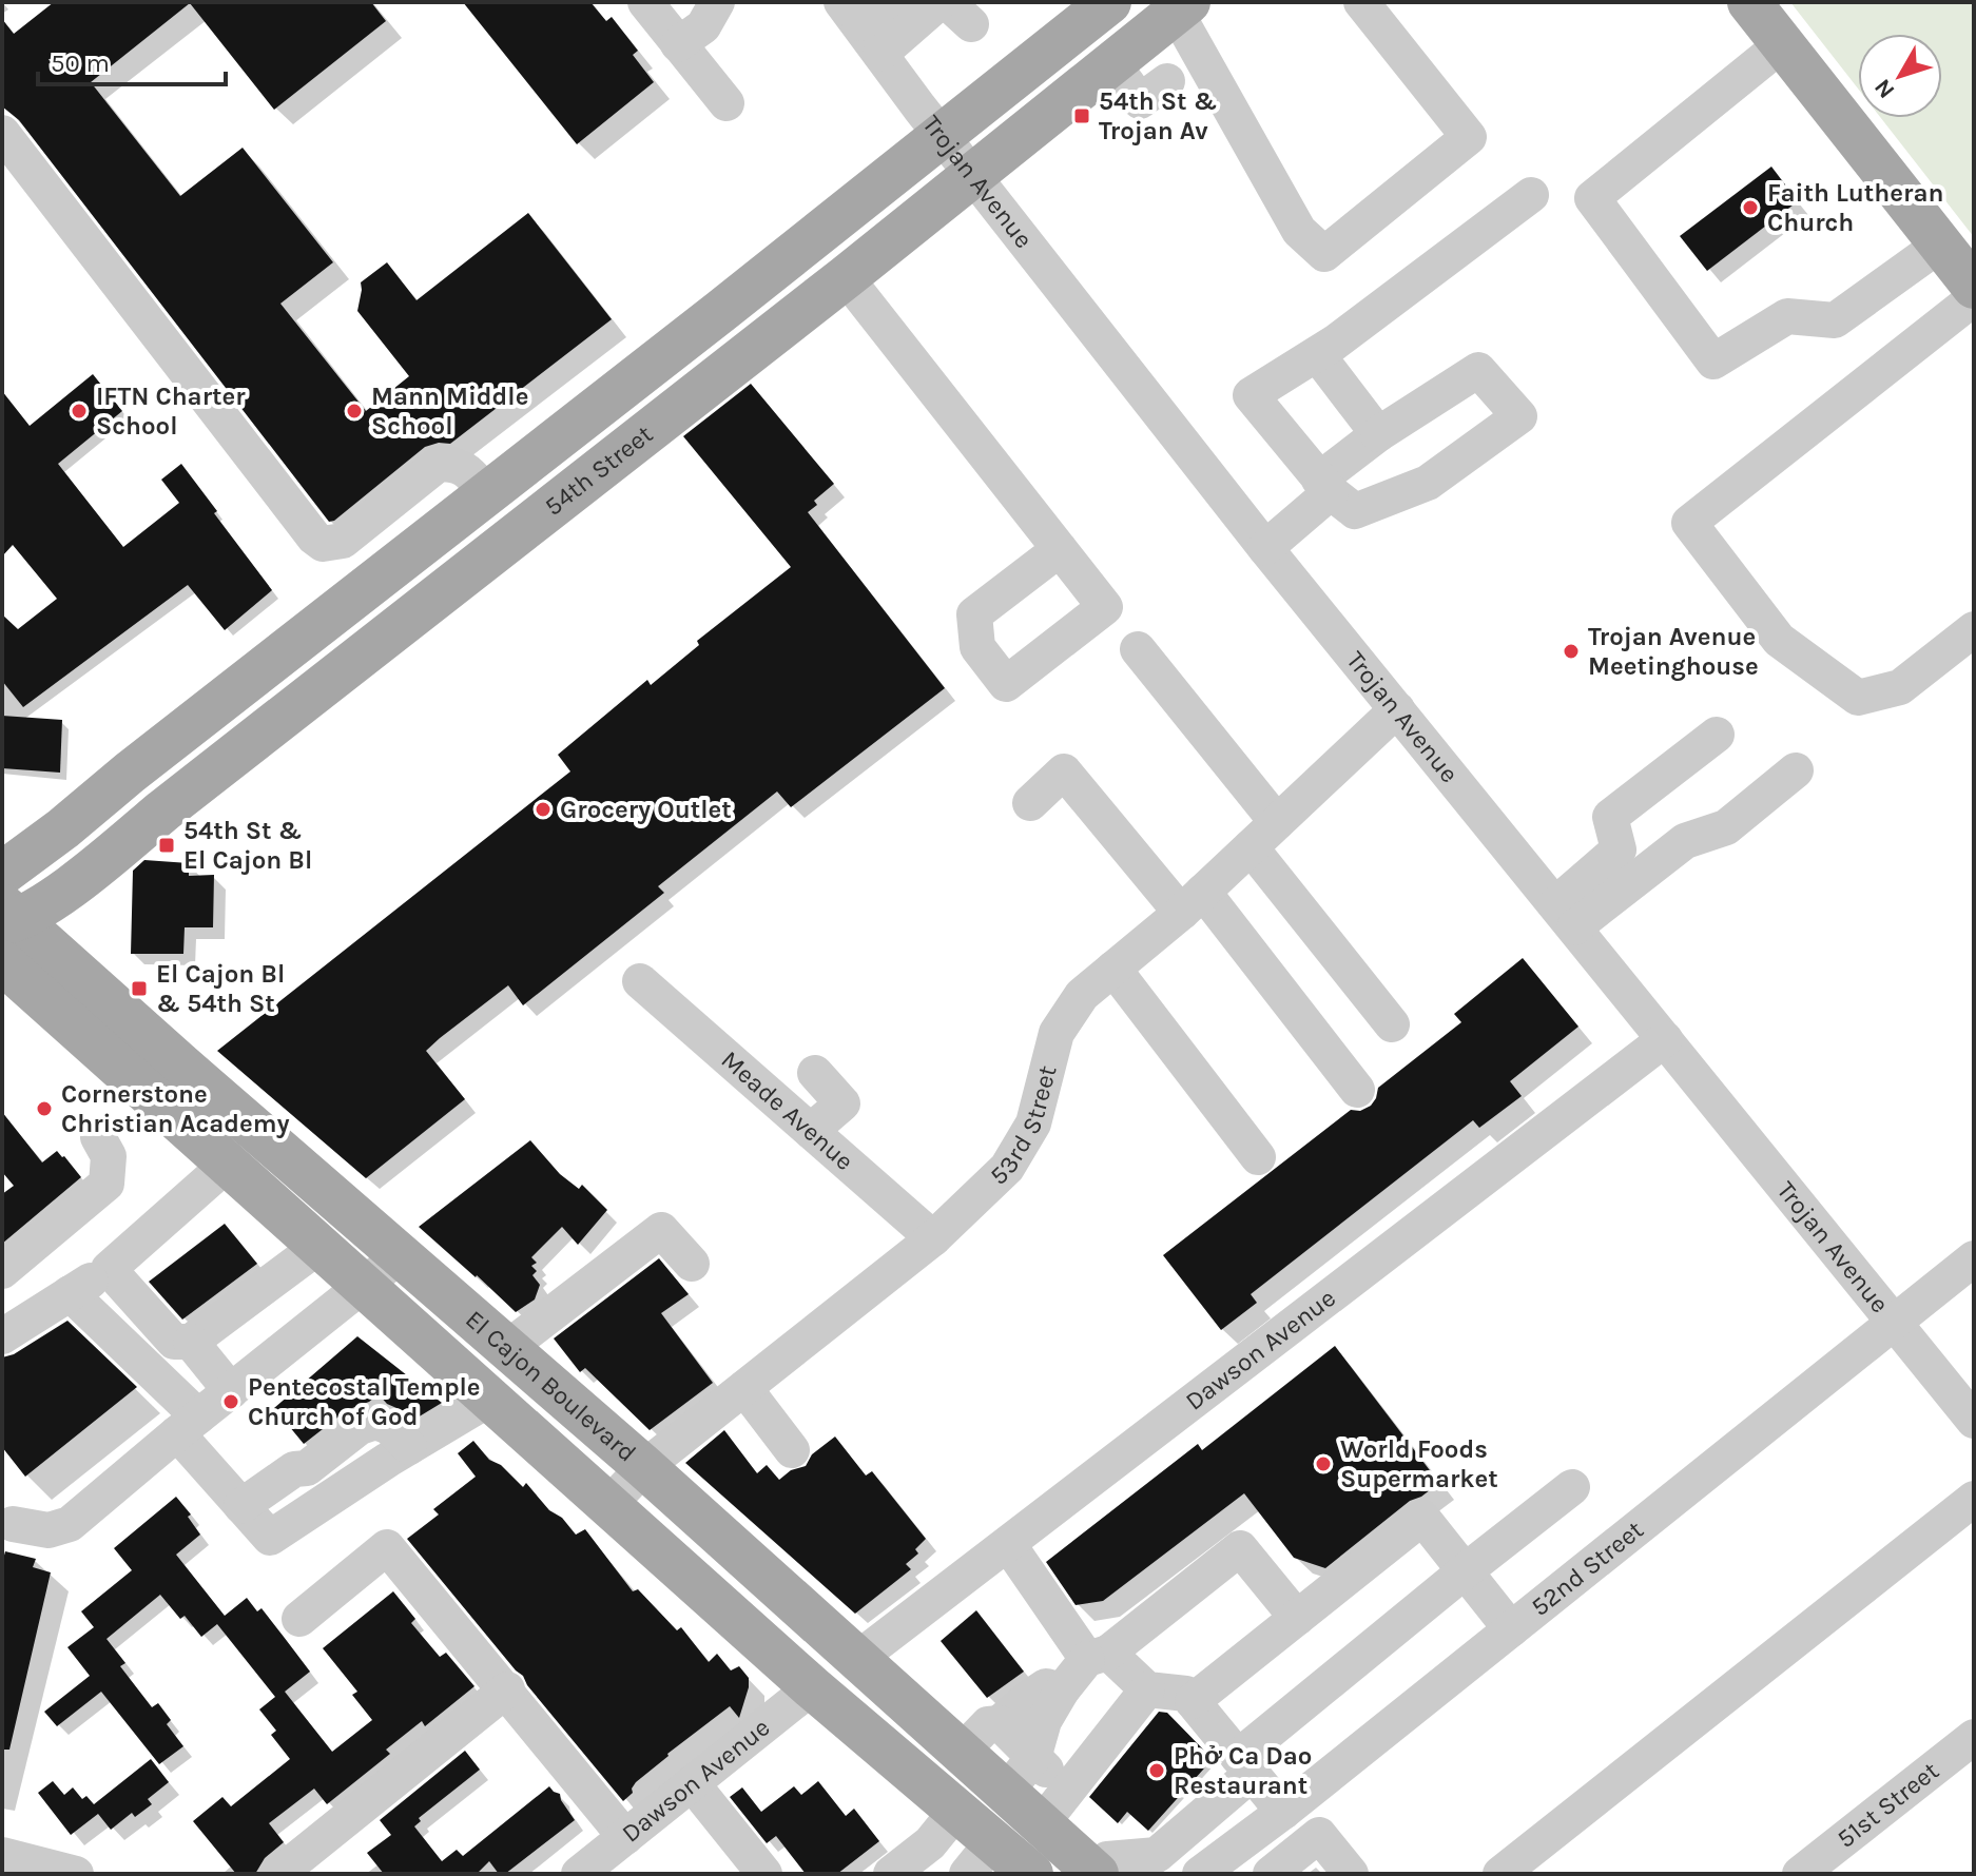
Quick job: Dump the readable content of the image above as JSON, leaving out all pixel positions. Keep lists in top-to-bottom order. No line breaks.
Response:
{"streets":{"main road":["54th Street","El Cajon Boulevard"],"street":["Trojan Avenue","Meade Avenue","53rd Street","Dawson Avenue","52nd Street","51st Street"]},"crossings":[["Trojan Avenue","54th Street"],["Trojan Avenue","53rd Street"],["Trojan Avenue","Dawson Avenue"],["Trojan Avenue","52nd Street"],["54th Street","El Cajon Boulevard"],["Meade Avenue","53rd Street"],["53rd Street","El Cajon Boulevard"],["Dawson Avenue","El Cajon Boulevard"]],"places":{"transit":["54th St & Trojan Av","54th St & El Cajon Bl","El Cajon Bl & 54th St"],"other":["Faith Lutheran Church","IFTN Charter School","Mann Middle School","Trojan Avenue Meetinghouse","Grocery Outlet","Cornerstone Christian Academy","Pentecostal Temple Church of God","World Foods Supermarket","Phở Ca Dao Restaurant"]},"scale_bar":"50 m","north":"bottom left"}
